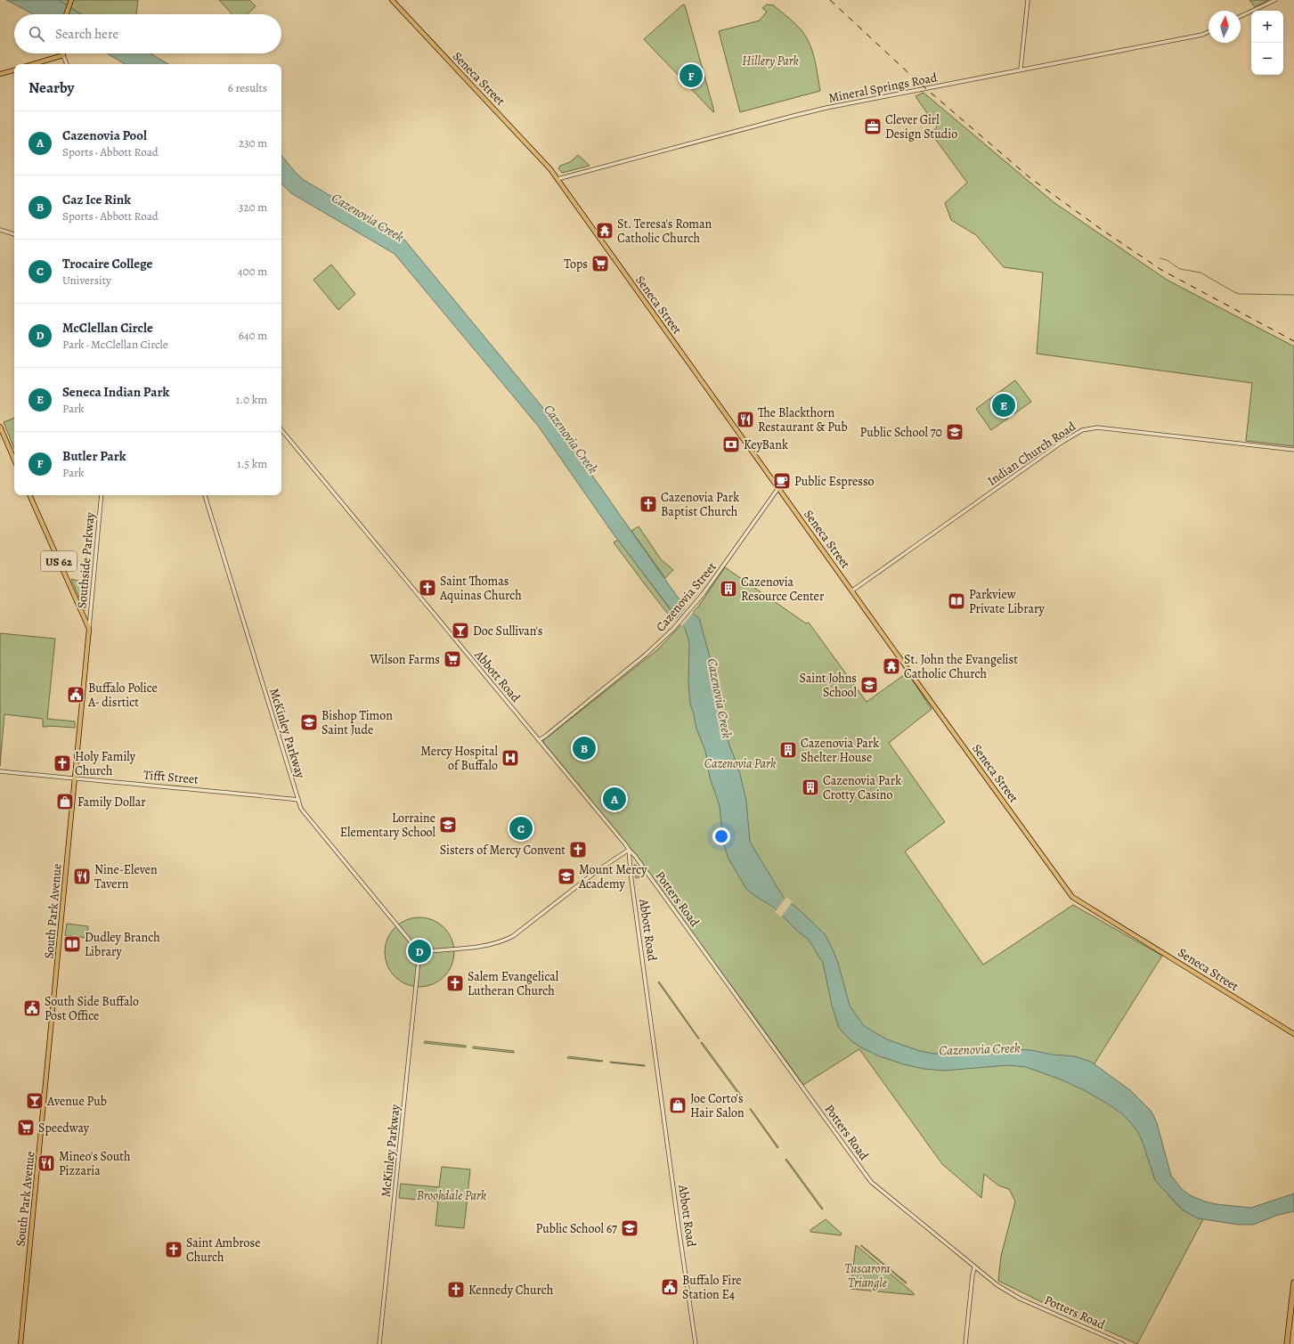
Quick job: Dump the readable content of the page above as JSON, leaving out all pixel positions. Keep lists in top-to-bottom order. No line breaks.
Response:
{"streets":{"main road":["Seneca Street","US 62","South Park Avenue"],"street":["Mineral Springs Road","Indian Church Road","Southside Parkway","Cazenovia Street","Abbott Road","McKinley Parkway","Tifft Street","Potters Road"]},"crossings":[["Seneca Street","Mineral Springs Road"],["Seneca Street","Indian Church Road"],["Seneca Street","Cazenovia Street"],["Southside Parkway","South Park Avenue"],["Cazenovia Street","Abbott Road"],["Abbott Road","Potters Road"],["McKinley Parkway","Tifft Street"],["Tifft Street","South Park Avenue"]],"water":["Cazenovia Creek"],"parks":["Hillery Park","Cazenovia Park","Brookdale Park","Tuscarora Triangle"],"places":{"office":["Clever Girl Design Studio"],"temple":["St. Teresa's Roman Catholic Church","St. John the Evangelist Catholic Church"],"supermarket":["Tops","Wilson Farms","Speedway"],"restaurant":["The Blackthorn Restaurant & Pub","Nine-Eleven Tavern","Mineo's South Pizzaria"],"school or university":["Public School 70","Saint Johns School","Bishop Timon Saint Jude","Lorraine Elementary School","Mount Mercy Academy","Public School 67"],"bank":["KeyBank"],"cafe":["Public Espresso"],"church":["Cazenovia Park Baptist Church","Saint Thomas Aquinas Church","Holy Family Church","Sisters of Mercy Convent","Salem Evangelical Lutheran Church","Saint Ambrose Church","Kennedy Church"],"building":["Cazenovia Resource Center","Cazenovia Park Shelter House","Cazenovia Park Crotty Casino"],"library":["Parkview Private Library","Dudley Branch Library"],"bar":["Doc Sullivan's","Avenue Pub"],"public building":["Buffalo Police A- disrtict","South Side Buffalo Post Office","Buffalo Fire Station E4"],"hospital":["Mercy Hospital of Buffalo"],"shop":["Family Dollar","Joe Corto's Hair Salon"]},"north":"top","page":{"map_buttons":["+","−"],"search":"Search here","pins":["F","E","B","A","C","D"],"heading":["Nearby","6 results"],"list":[{"mark":"A","name":"Cazenovia Pool","note":"Sports · Abbott Road","value":"230 m"},{"mark":"B","name":"Caz Ice Rink","note":"Sports · Abbott Road","value":"320 m"},{"mark":"C","name":"Trocaire College","note":"University","value":"400 m"},{"mark":"D","name":"McClellan Circle","note":"Park · McClellan Circle","value":"640 m"},{"mark":"E","name":"Seneca Indian Park","note":"Park","value":"1.0 km"},{"mark":"F","name":"Butler Park","note":"Park","value":"1.5 km"}]}}
